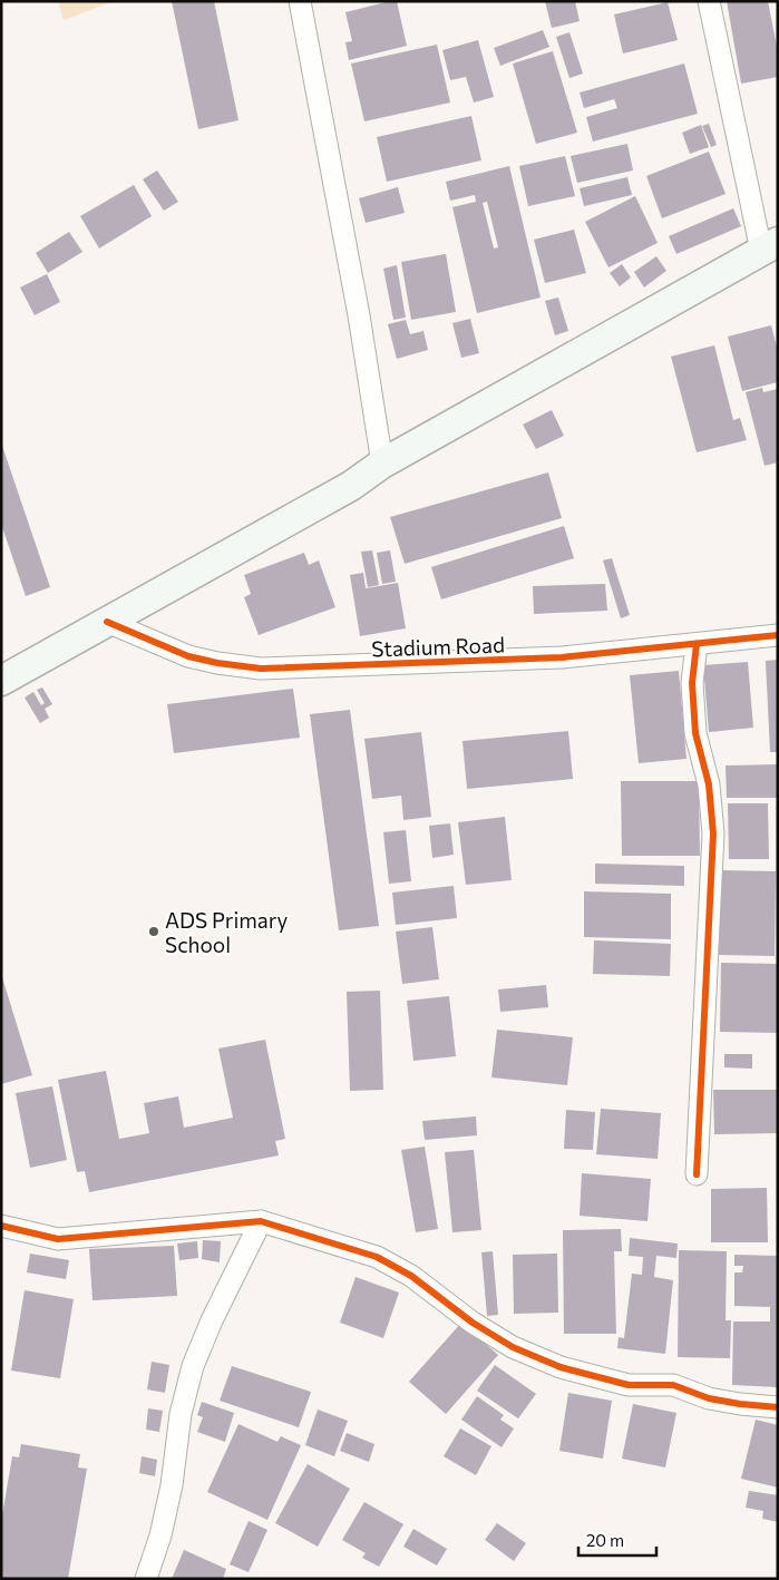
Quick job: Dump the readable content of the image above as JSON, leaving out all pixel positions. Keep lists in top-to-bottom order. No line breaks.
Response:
{"streets":{"street":["Stadium Road"]},"places":["ADS Primary School"],"scale_bar":"20 m"}
